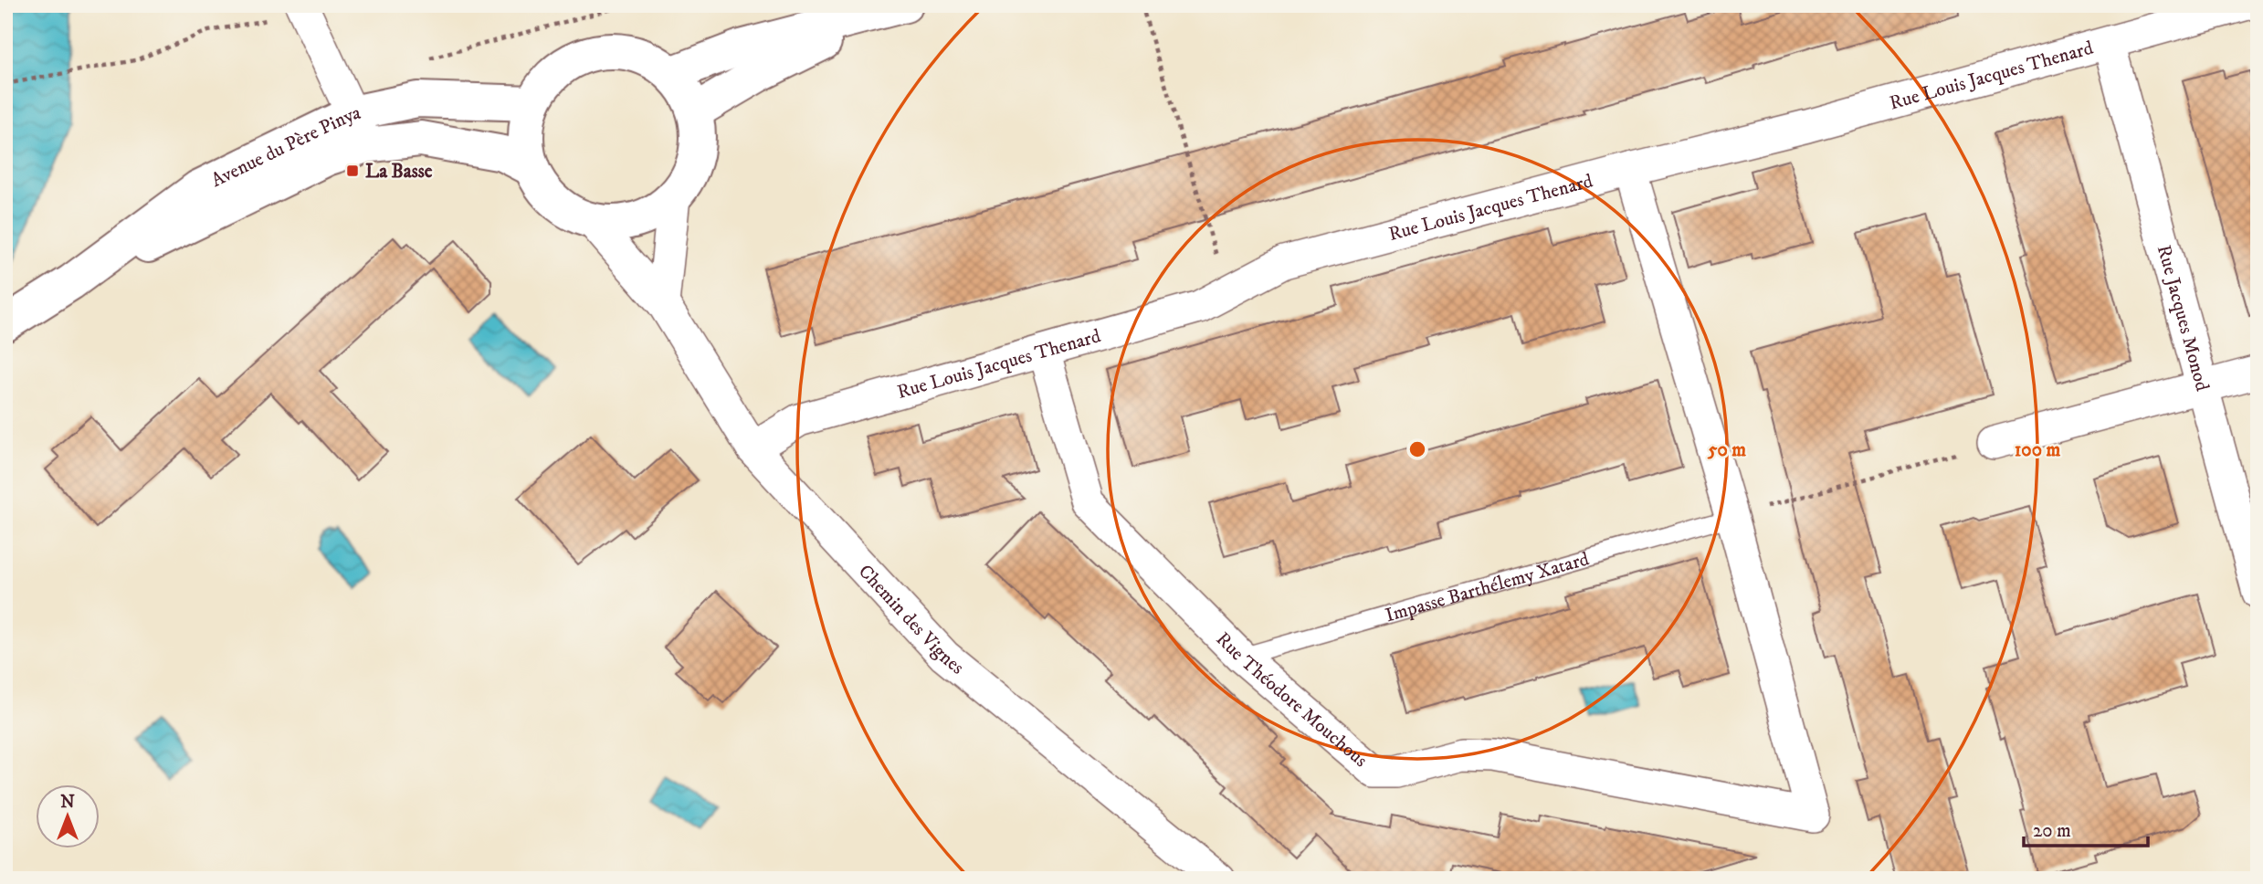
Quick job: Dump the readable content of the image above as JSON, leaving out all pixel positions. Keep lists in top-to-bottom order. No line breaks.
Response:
{"streets":{"main road":["Avenue du Père Pinya"],"street":["Rue Louis Jacques Thenard","Rue Jacques Monod","Chemin des Vignes","Rue Théodore Mouchous"],"lane":["Impasse Barthélemy Xatard"]},"crossings":[["Rue Louis Jacques Thenard","Rue Jacques Monod"],["Rue Louis Jacques Thenard","Chemin des Vignes"],["Rue Louis Jacques Thenard","Rue Théodore Mouchous"],["Avenue du Père Pinya","Chemin des Vignes"],["Impasse Barthélemy Xatard","Rue Théodore Mouchous"]],"places":{"transit":["La Basse"]},"scale_bar":"20 m","north":"top","rings":["50 m","100 m"]}
